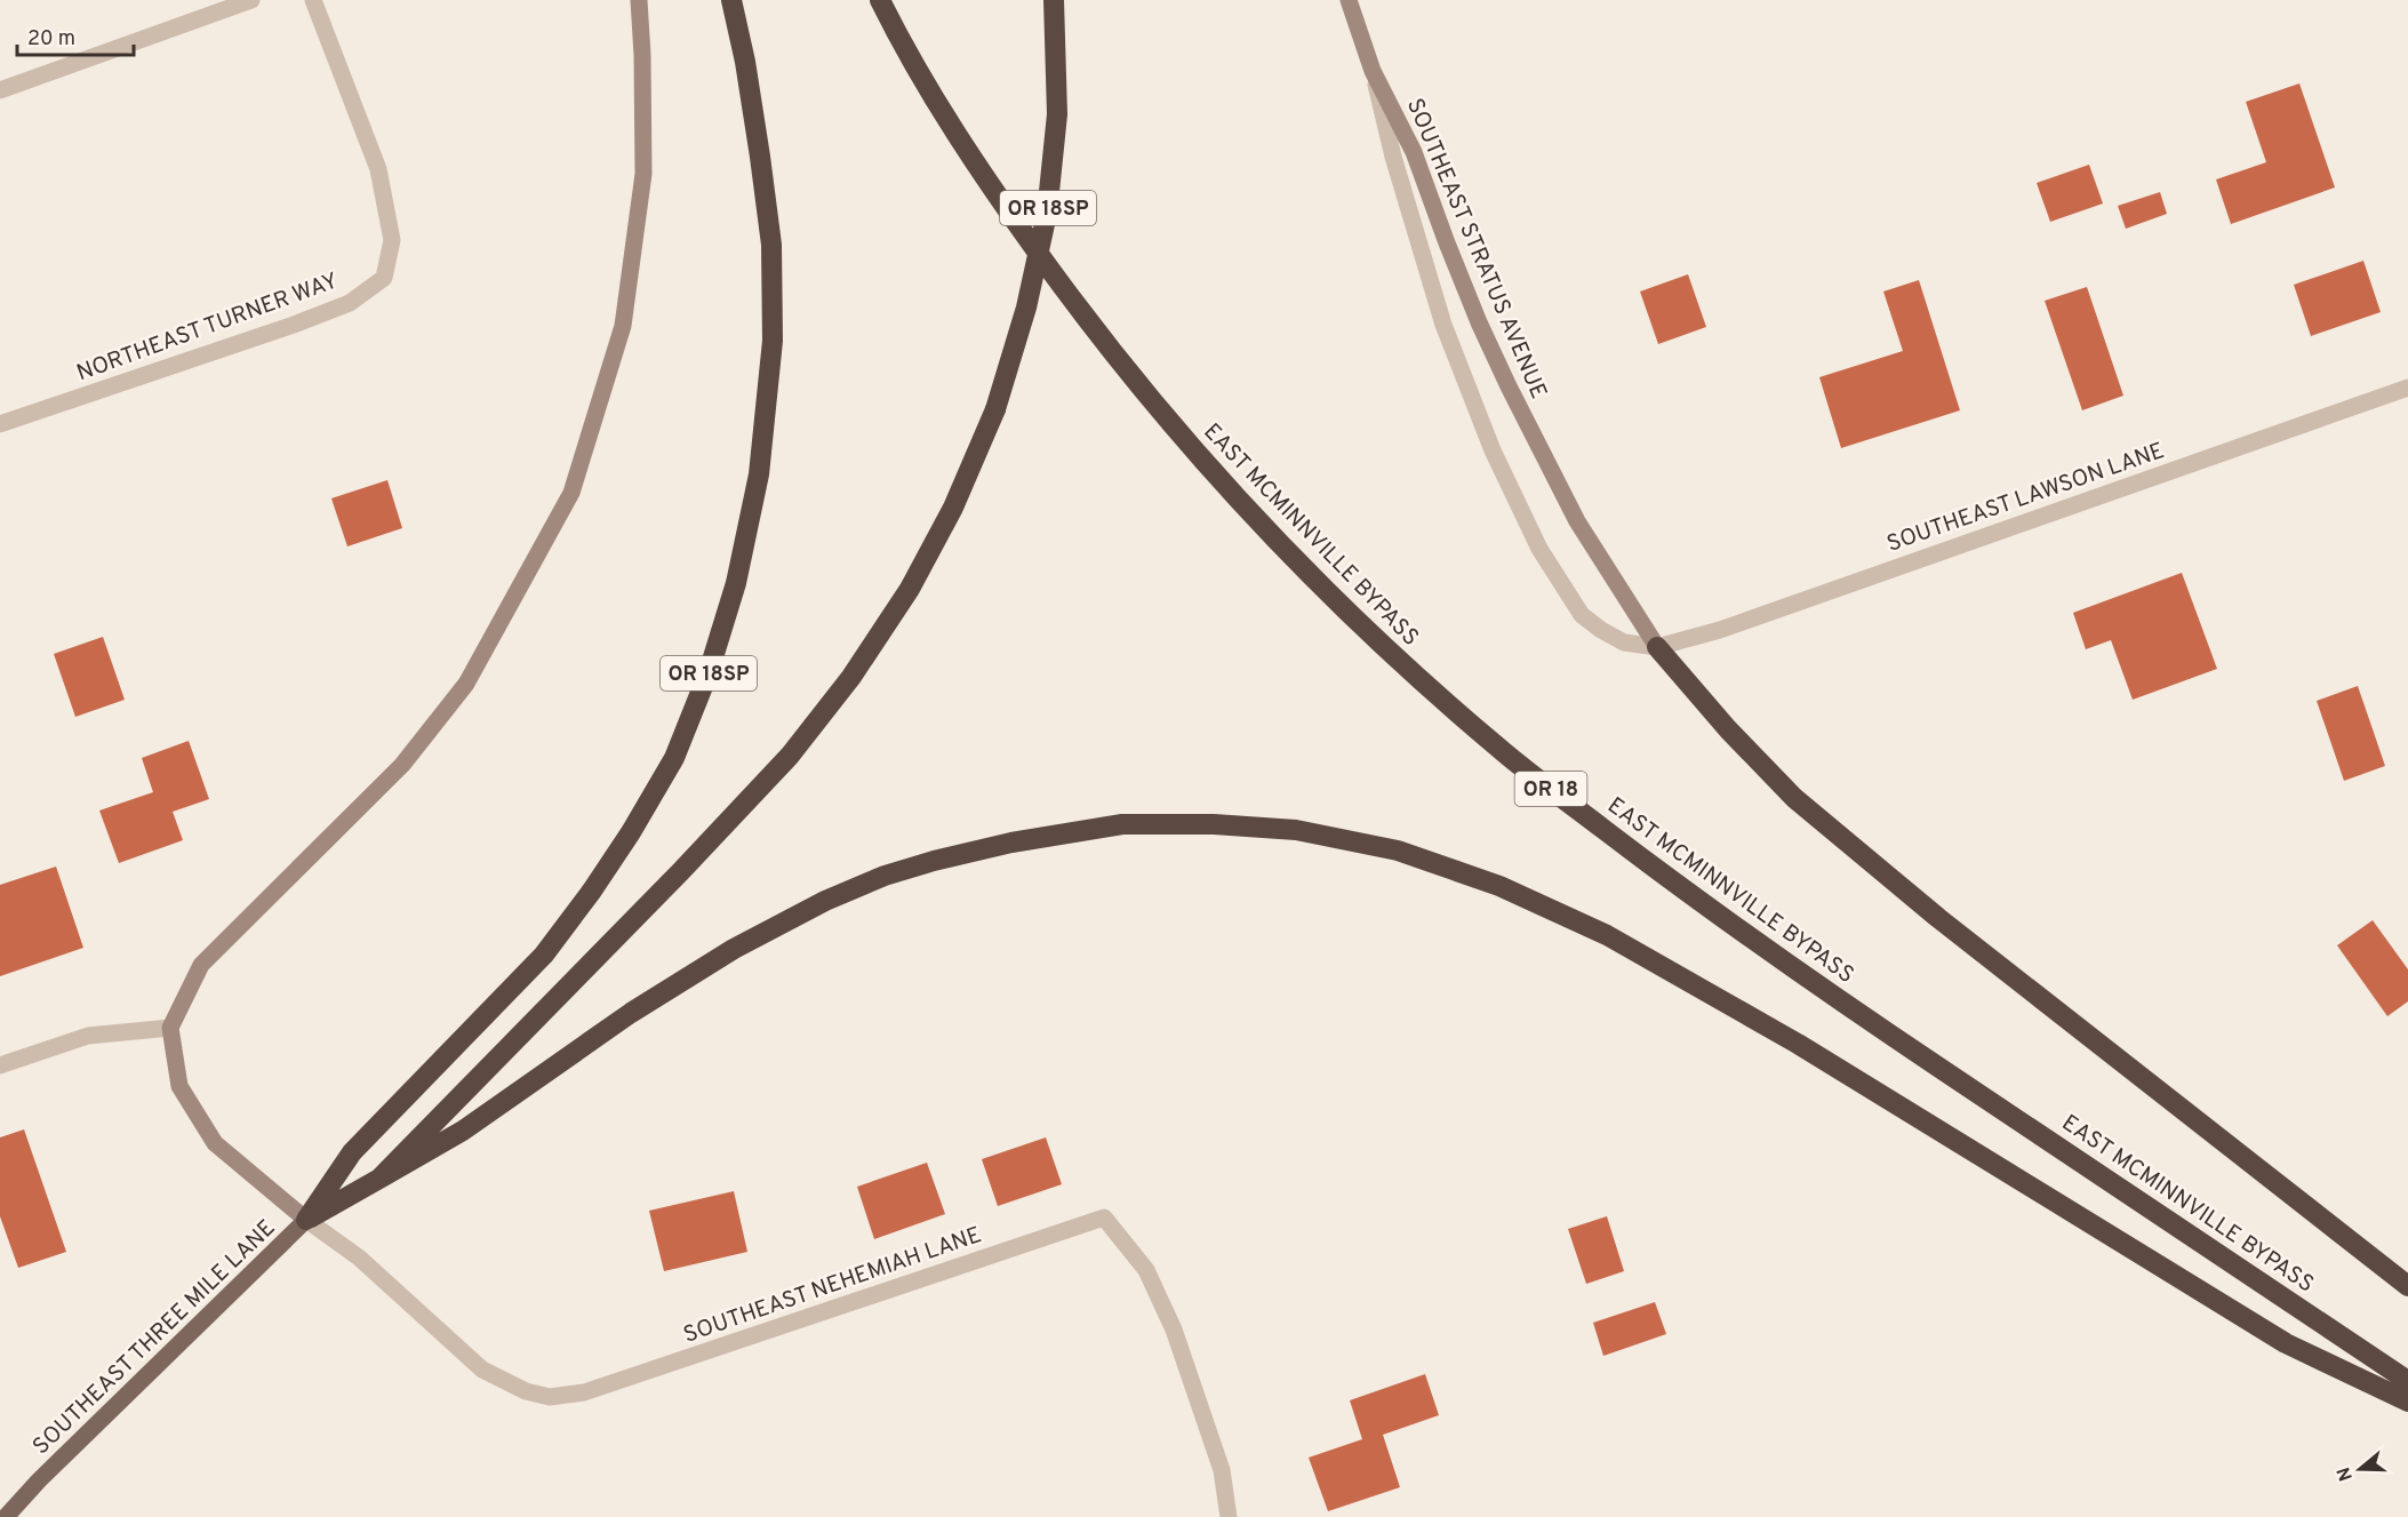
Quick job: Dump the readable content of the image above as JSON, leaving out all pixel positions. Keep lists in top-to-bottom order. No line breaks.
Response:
{"streets":{"highway":["OR 18SP","EAST MCMINNVILLE BYPASS","OR 18"],"main road":["SOUTHEAST THREE MILE LANE"],"street":["SOUTHEAST STRATUS AVENUE","NORTHEAST TURNER WAY","SOUTHEAST LAWSON LANE","SOUTHEAST NEHEMIAH LANE"]},"crossings":[["OR 18SP","SOUTHEAST NEHEMIAH LANE"],["OR 18SP","SOUTHEAST THREE MILE LANE"],["SOUTHEAST STRATUS AVENUE","SOUTHEAST LAWSON LANE"],["SOUTHEAST NEHEMIAH LANE","SOUTHEAST THREE MILE LANE"]],"scale_bar":"20 m","north":"left"}
